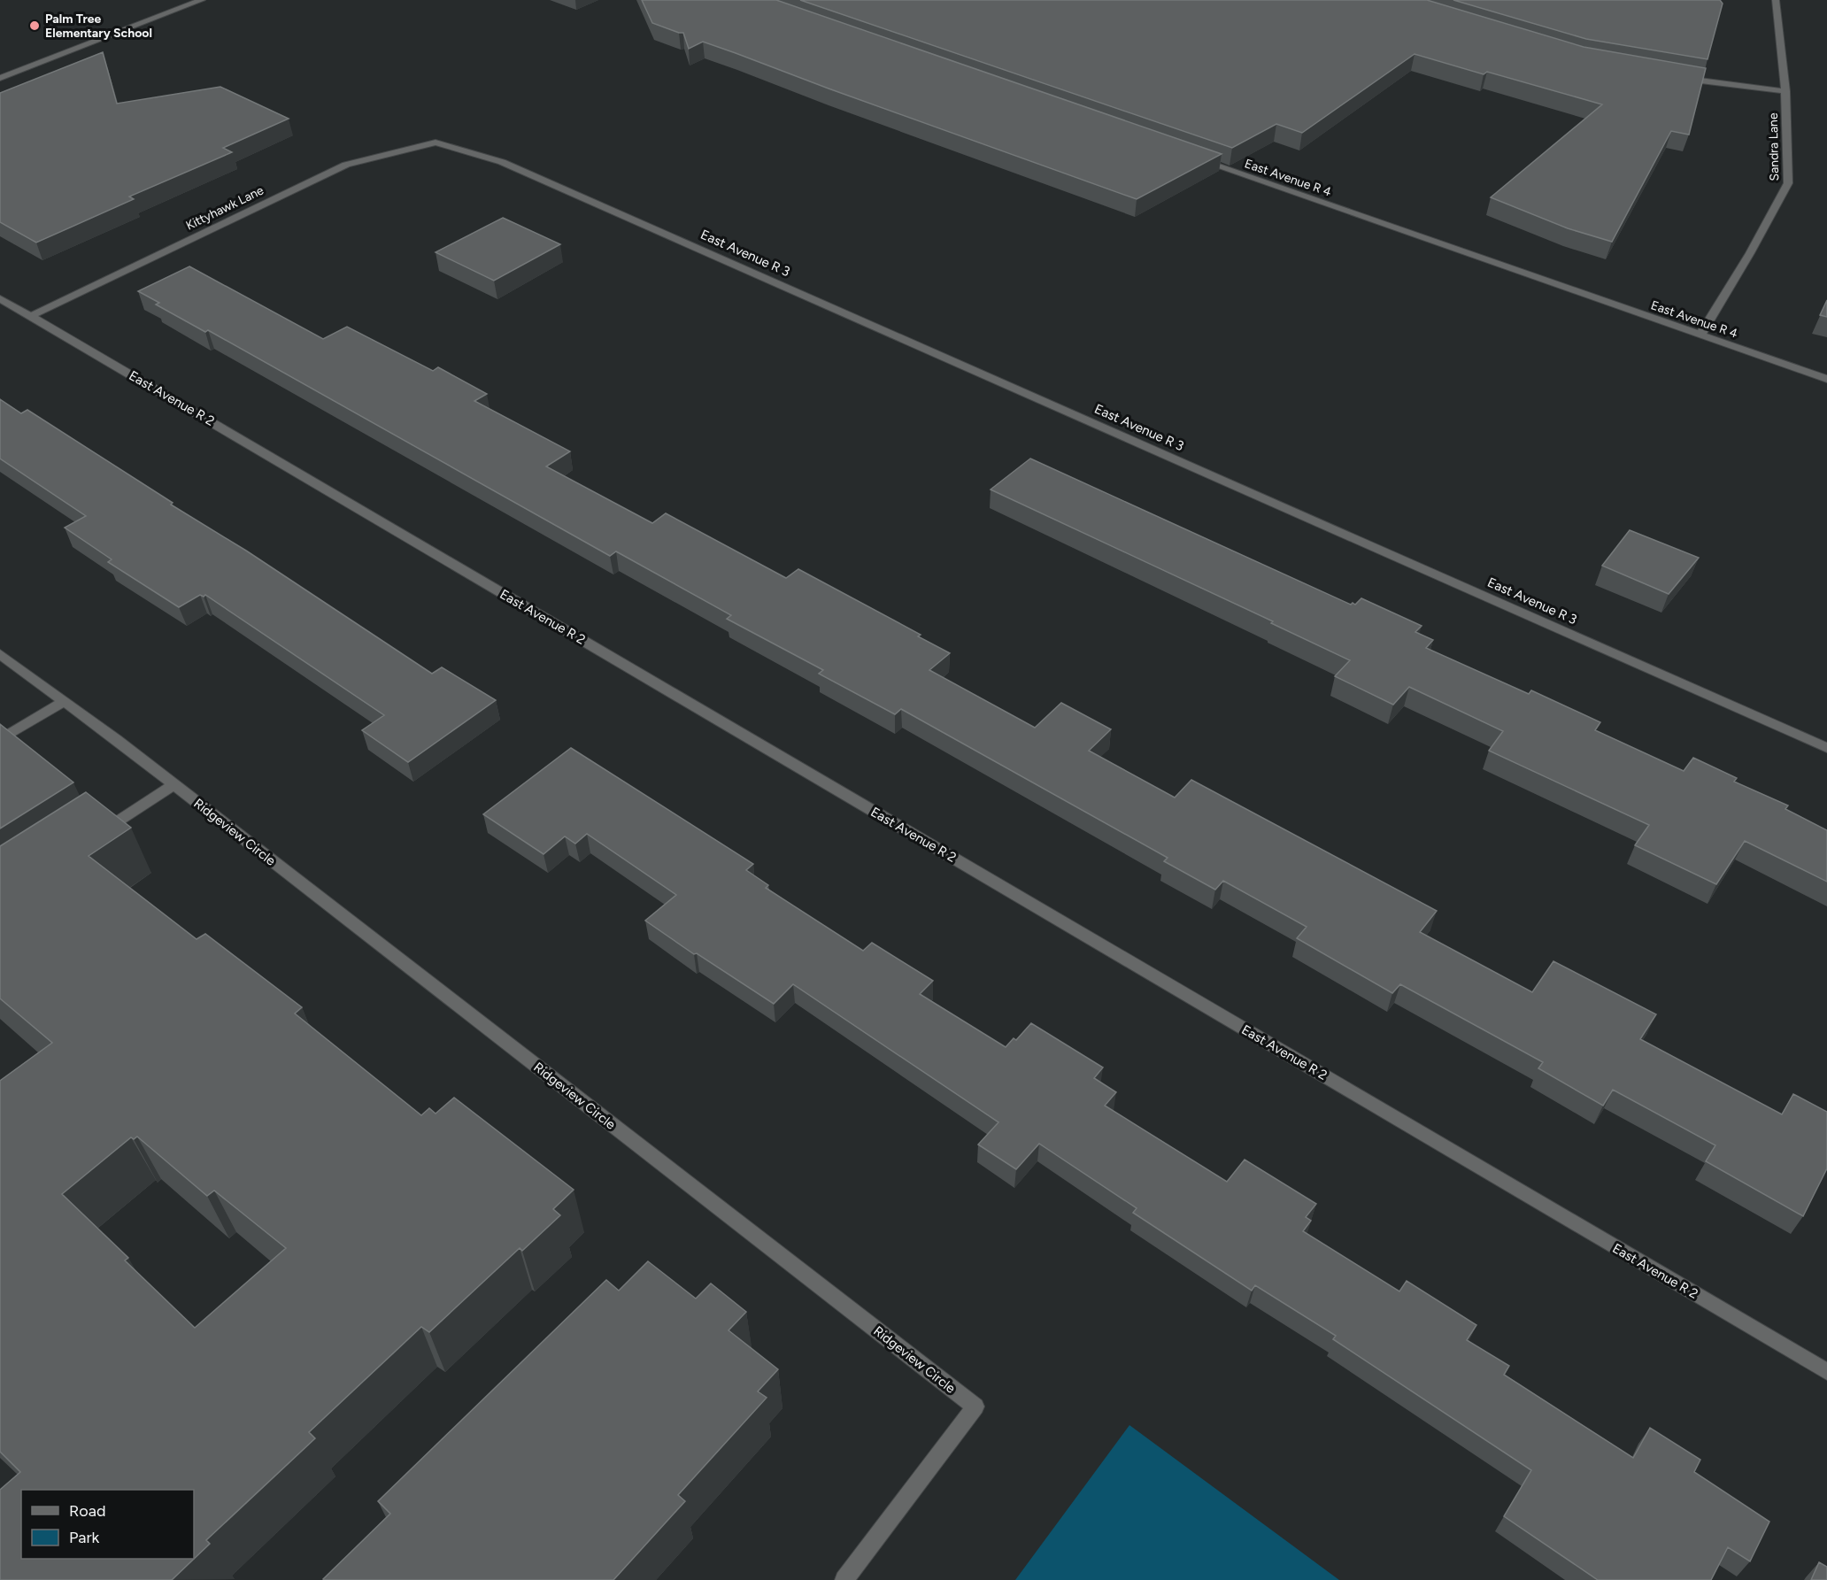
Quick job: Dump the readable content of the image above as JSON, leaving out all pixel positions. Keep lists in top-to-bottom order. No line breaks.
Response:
{"streets":{"street":["Sandra Lane","East Avenue R 4","Kittyhawk Lane","East Avenue R 3","East Avenue R 2","Ridgeview Circle"]},"crossings":[["Sandra Lane","East Avenue R 4"],["Kittyhawk Lane","East Avenue R 3"],["Kittyhawk Lane","East Avenue R 2"]],"places":["Palm Tree Elementary School"],"legend":["Road","Park"]}
